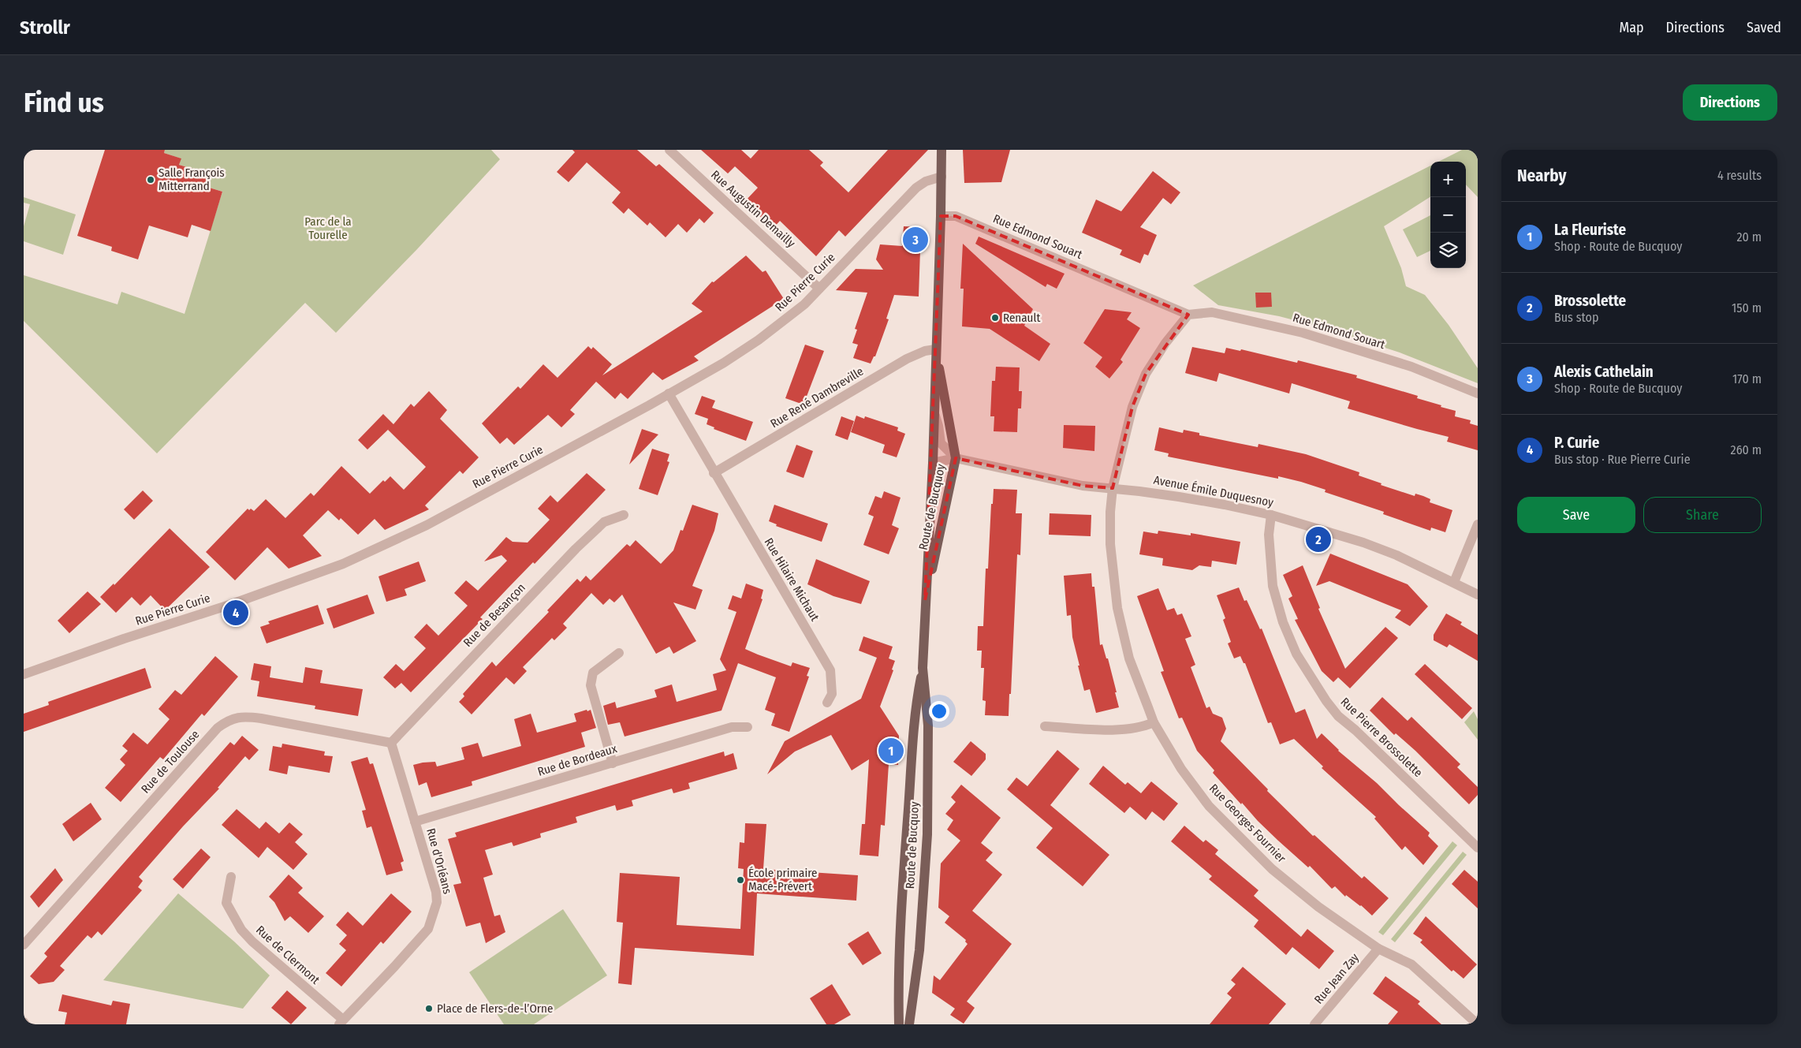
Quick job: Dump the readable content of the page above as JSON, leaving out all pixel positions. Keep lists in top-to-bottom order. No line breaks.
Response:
{"streets":{"main road":["Route de Bucquoy"],"street":["Rue Augustin Demailly","Rue Edmond Souart","Rue Pierre Curie","Rue René Dambreville","Avenue Émile Duquesnoy","Rue Hilaire Michaut","Rue de Besançon","Rue Pierre Brossolette","Rue de Bordeaux","Rue de Toulouse","Rue Georges Fournier","Rue d'Orléans","Rue de Clermont","Rue Jean Zay"]},"crossings":[["Rue Augustin Demailly","Rue Pierre Curie"],["Rue Edmond Souart","Route de Bucquoy"],["Rue Pierre Curie","Route de Bucquoy"],["Rue Pierre Curie","Rue Hilaire Michaut"],["Rue René Dambreville","Route de Bucquoy"],["Rue René Dambreville","Rue Hilaire Michaut"],["Avenue Émile Duquesnoy","Route de Bucquoy"],["Avenue Émile Duquesnoy","Rue Pierre Brossolette"],["Avenue Émile Duquesnoy","Rue Georges Fournier"],["Rue de Besançon","Rue de Toulouse"],["Rue de Besançon","Rue d'Orléans"],["Rue de Bordeaux","Rue d'Orléans"],["Rue de Toulouse","Rue d'Orléans"],["Rue Georges Fournier","Rue Jean Zay"],["Rue d'Orléans","Rue de Clermont"]],"parks":["Parc de la Tourelle"],"places":["Salle François Mitterrand","Renault","École primaire Macé-Prévert","Place de Flers-de-l’Orne"],"page":{"header":"Strollr","nav":["Map","Directions","Saved"],"buttons":["Directions",["Save","Share"]],"title":"Find us","heading":["Nearby","4 results"],"map_buttons":["+","−"],"list":[{"mark":"1","name":"La Fleuriste","note":"Shop · Route de Bucquoy","value":"20 m"},{"mark":"2","name":"Brossolette","note":"Bus stop","value":"150 m"},{"mark":"3","name":"Alexis Cathelain","note":"Shop · Route de Bucquoy","value":"170 m"},{"mark":"4","name":"P. Curie","note":"Bus stop · Rue Pierre Curie","value":"260 m"}],"pins":["3","2","4","1"]}}
